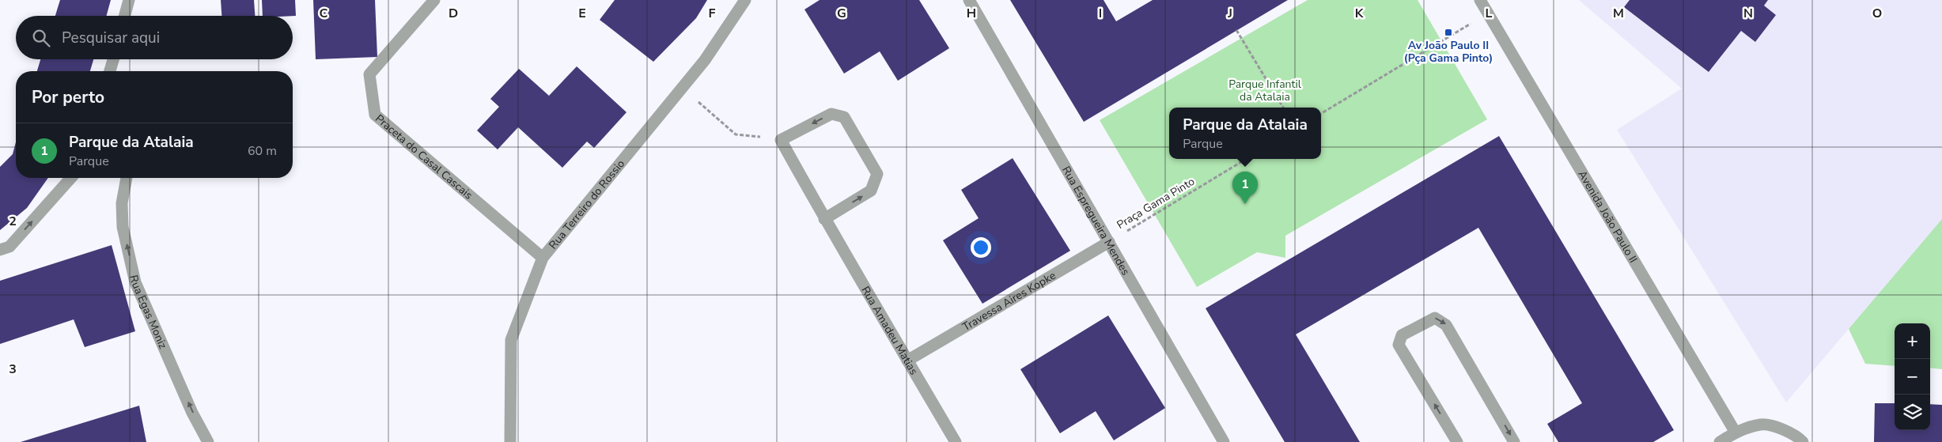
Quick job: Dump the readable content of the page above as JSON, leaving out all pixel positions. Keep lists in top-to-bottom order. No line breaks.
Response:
{"streets":{"street":["Praceta do Casal Cascais","Rua Terreiro do Rossio","Avenida João Paulo II","Rua Espregueira Mendes","Travessa Aires Kopke","Rua Egas Moniz","Rua Amadeu Matias"],"path":["Praça Gama Pinto"]},"crossings":[["Praceta do Casal Cascais","Rua Terreiro do Rossio"],["Praça Gama Pinto","Rua Espregueira Mendes"],["Praça Gama Pinto","Travessa Aires Kopke"],["Rua Espregueira Mendes","Travessa Aires Kopke"],["Travessa Aires Kopke","Rua Amadeu Matias"]],"one_way":["Rua Egas Moniz"],"parks":["Parque Infantil da Atalaia"],"places":{"transit":["Av João Paulo II (Pça Gama Pinto)"]},"page":{"search":"Pesquisar aqui","heading":"Por perto","popup":["Parque da Atalaia","Parque"],"list":[{"mark":"1","name":"Parque da Atalaia","note":"Parque","value":"60 m"}],"pins":"1","map_buttons":["+","−"]},"grid":{"columns":["C","D","E","F","G","H","I","J","K","L","M","N","O"],"rows":["2","3"]}}
